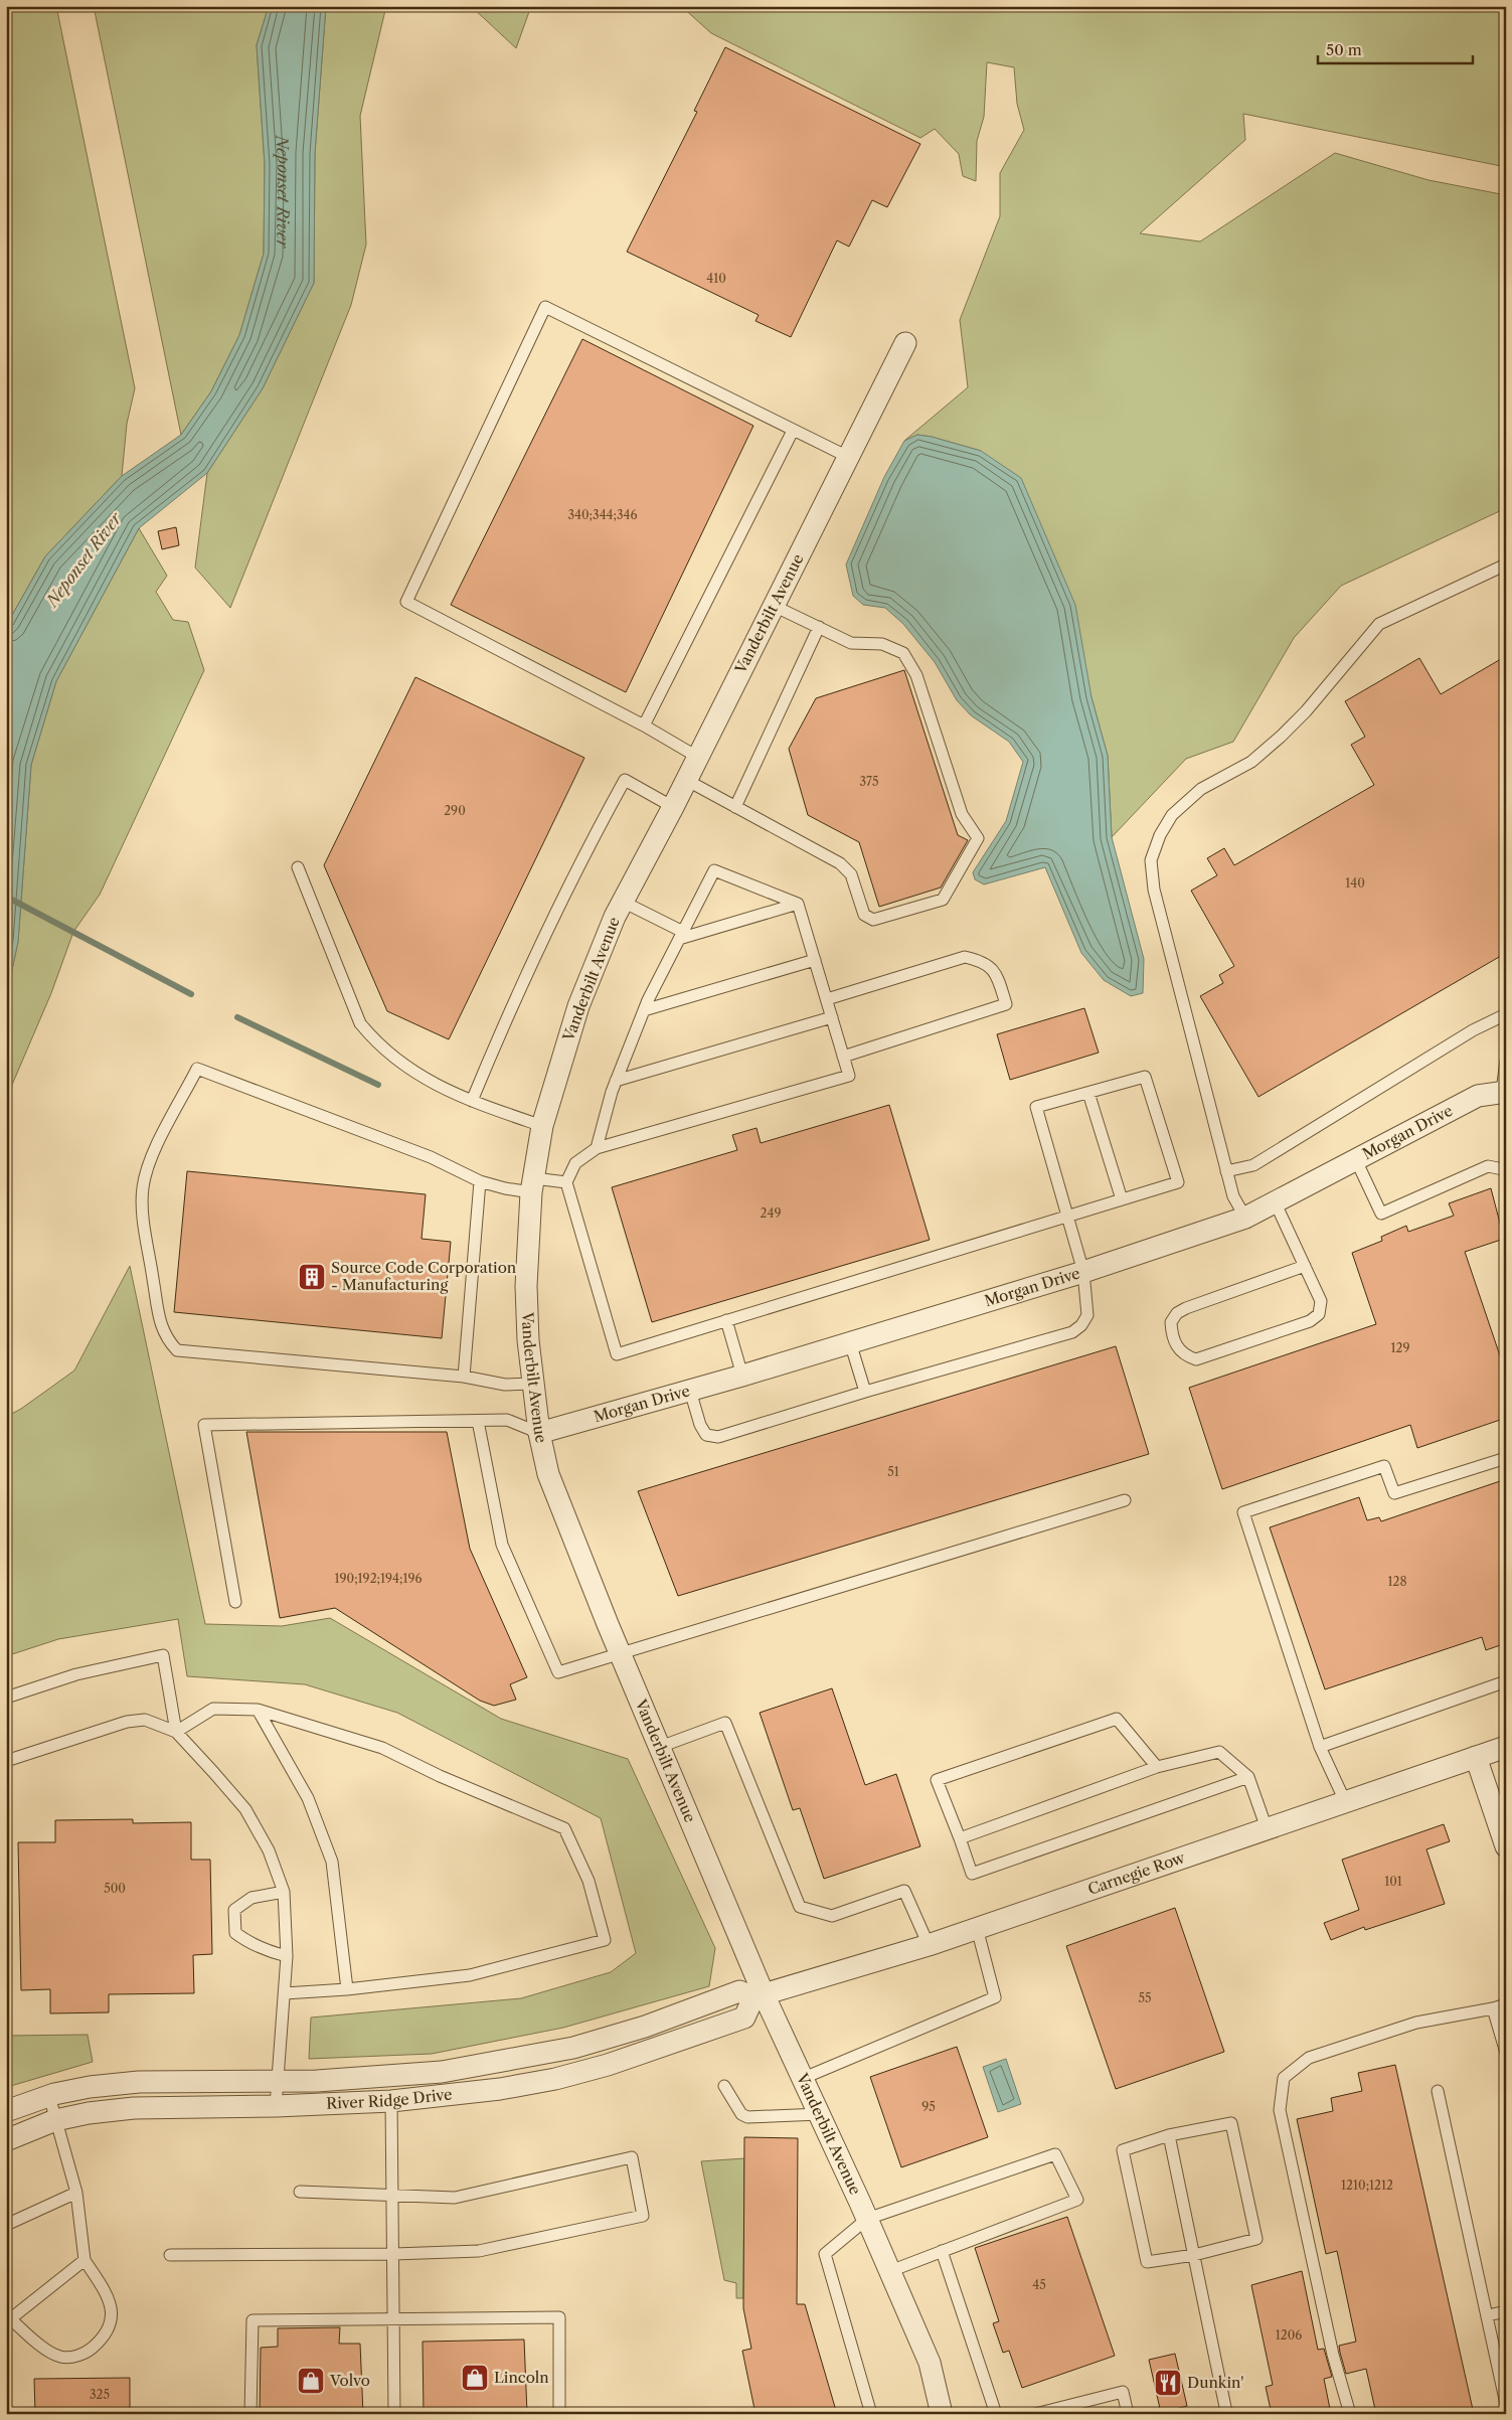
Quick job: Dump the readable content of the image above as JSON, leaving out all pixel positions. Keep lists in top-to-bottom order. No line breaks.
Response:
{"streets":{"street":["Vanderbilt Avenue","Morgan Drive","Carnegie Row","River Ridge Drive"]},"crossings":[["Vanderbilt Avenue","Morgan Drive"],["Vanderbilt Avenue","Carnegie Row"],["Vanderbilt Avenue","River Ridge Drive"],["Carnegie Row","River Ridge Drive"]],"water":["Neponset River"],"places":{"building":["Source Code Corporation - Manufacturing"],"shop":["Lincoln","Volvo"],"restaurant":["Dunkin'"]},"house_numbers":["410","340;344;346","375","290","140","249","129","51","190;192;194;196","128","101","500","55","95","1210;1212","45","1206","325"],"scale_bar":"50 m"}
